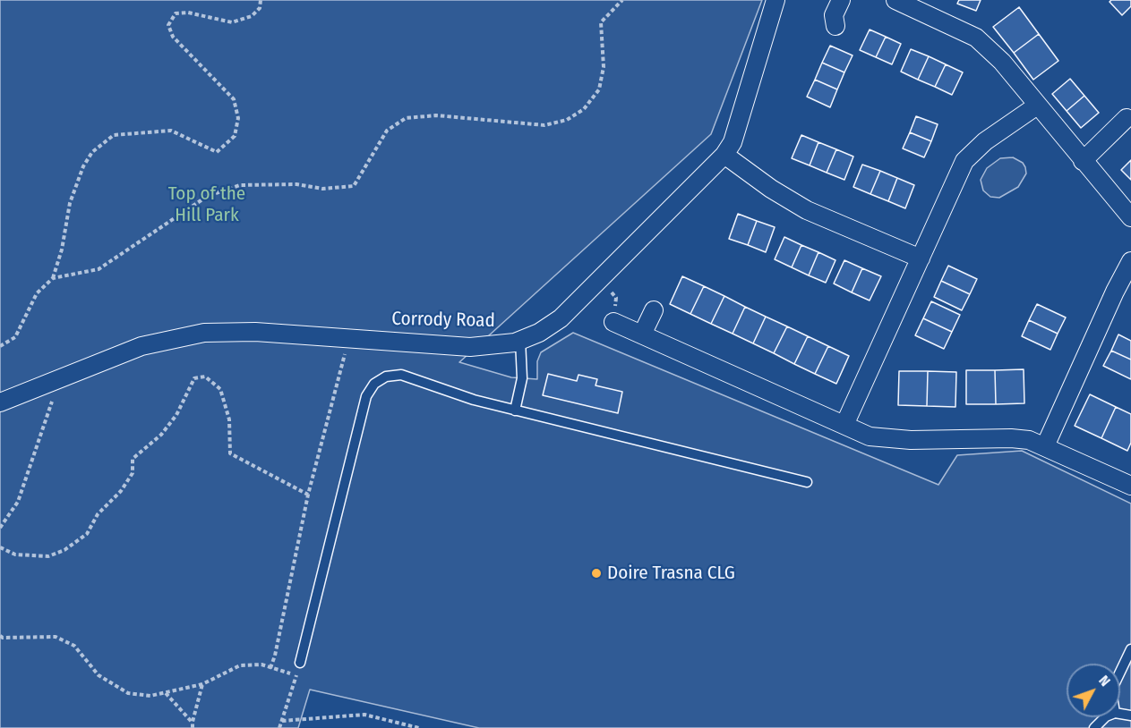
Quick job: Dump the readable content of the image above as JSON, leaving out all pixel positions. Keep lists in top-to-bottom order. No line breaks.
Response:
{"streets":{"street":["Corrody Road"]},"parks":["Top of the Hill Park"],"places":["Doire Trasna CLG"],"north":"top right"}
